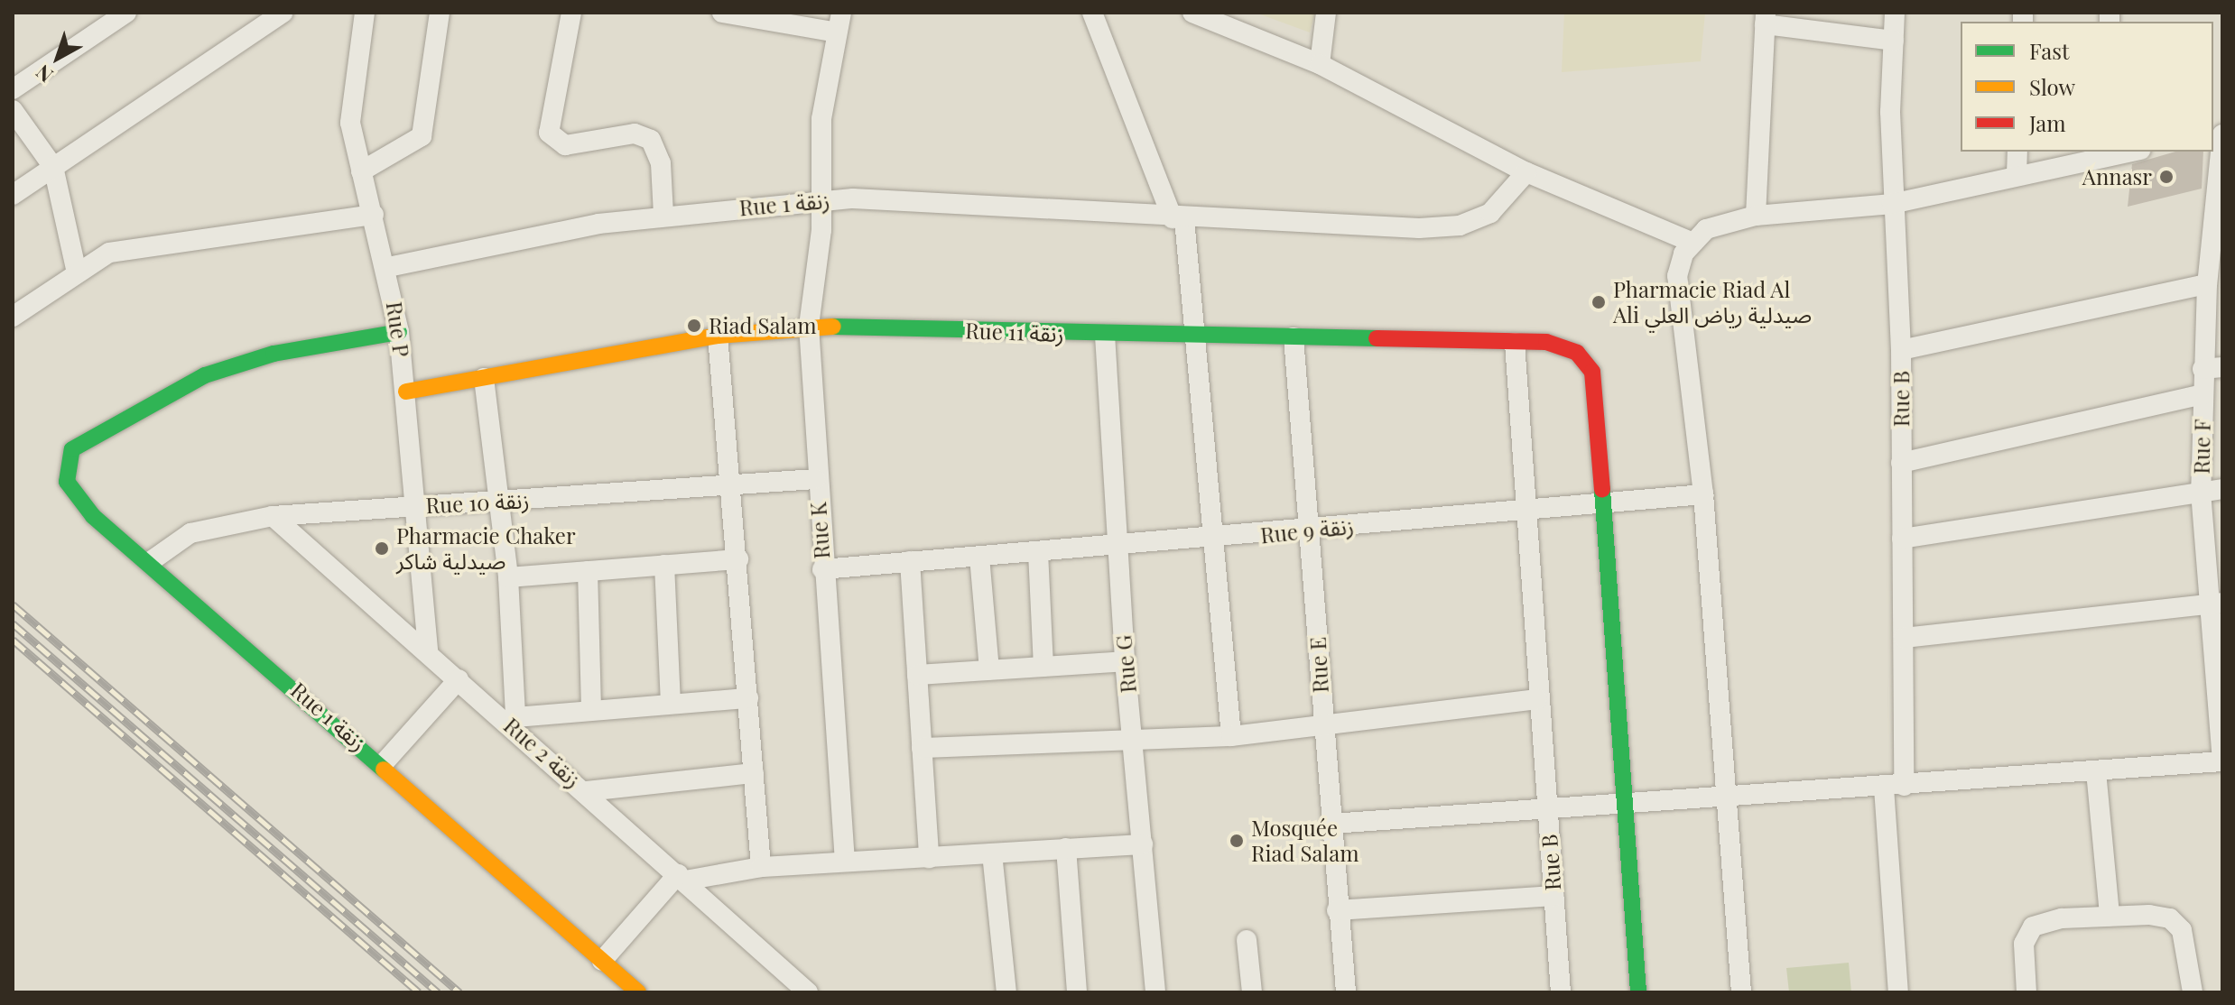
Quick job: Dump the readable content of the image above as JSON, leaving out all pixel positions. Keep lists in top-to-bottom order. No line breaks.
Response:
{"streets":{"street":["Rue 1 زنقة","Rue P","Rue 11 زنقة","Rue B","Rue F","Rue 10 زنقة","Rue K","Rue 9 زنقة","Rue G","Rue E","Rue 2 زنقة"]},"crossings":[["Rue 1 زنقة","Rue P"],["Rue 1 زنقة","Rue 10 زنقة"],["Rue 1 زنقة","Rue K"],["Rue P","Rue 11 زنقة"],["Rue P","Rue 10 زنقة"],["Rue P","Rue 2 زنقة"],["Rue 11 زنقة","Rue B"],["Rue 11 زنقة","Rue K"],["Rue 11 زنقة","Rue 9 زنقة"],["Rue 11 زنقة","Rue G"],["Rue 11 زنقة","Rue E"],["Rue B","Rue 9 زنقة"],["Rue 10 زنقة","Rue K"],["Rue 10 زنقة","Rue 2 زنقة"],["Rue K","Rue 9 زنقة"],["Rue 9 زنقة","Rue G"],["Rue 9 زنقة","Rue E"]],"places":["Annasr","Pharmacie Riad Al Ali صيدلية رياض العلي","Riad Salam","Pharmacie Chaker صيدلية شاكر","Mosquée Riad Salam"],"legend":["Fast","Slow","Jam"],"north":"bottom left"}
